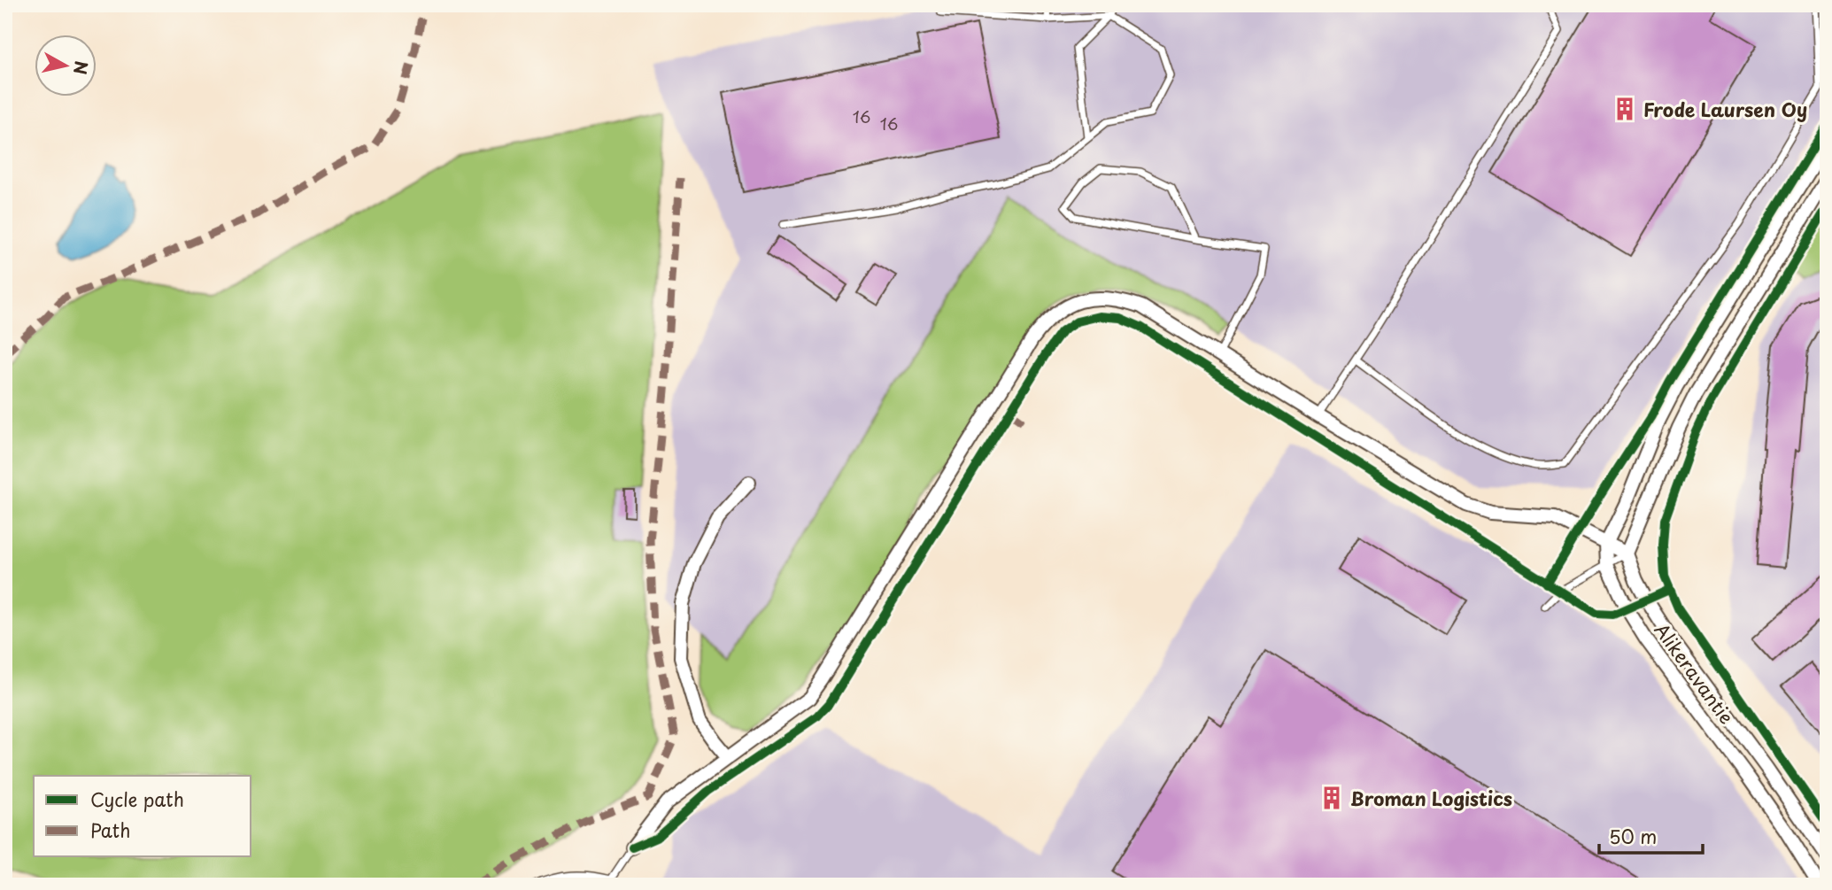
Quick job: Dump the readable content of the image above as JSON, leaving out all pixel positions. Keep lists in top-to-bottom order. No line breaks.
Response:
{"streets":{"street":["Alikeravantie"]},"places":{"building":["Frode Laursen Oy","Broman Logistics"]},"house_numbers":["16","16"],"legend":["Cycle path","Path"],"scale_bar":"50 m","north":"right"}
